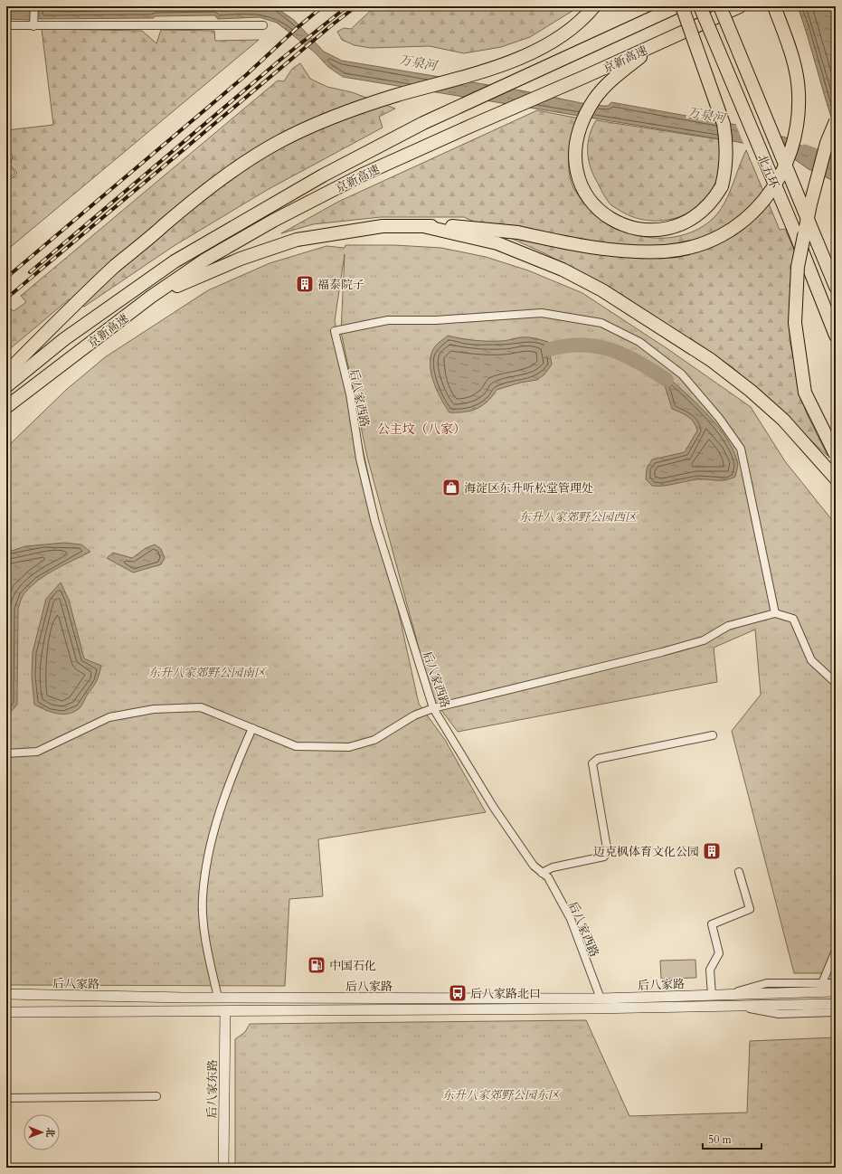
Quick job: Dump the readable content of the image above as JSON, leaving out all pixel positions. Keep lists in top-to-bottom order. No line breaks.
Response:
{"streets":{"highway":["京新高速","北五环"],"main road":["后八家路","后八家东路"],"street":["后八家西路"]},"crossings":[["后八家西路","后八家路"],["后八家路","后八家东路"]],"districts":["公主坟（八家）"],"water":["万泉河"],"parks":["东升八家郊野公园西区","东升八家郊野公园南区","东升八家郊野公园东区"],"places":{"building":["福泰院子","迈克枫体育文化公园"],"shop":["海淀区东升听松堂管理处"],"fuel station":["中国石化"],"bus stop":["后八家路北口"]},"scale_bar":"50 m","north":"right"}
